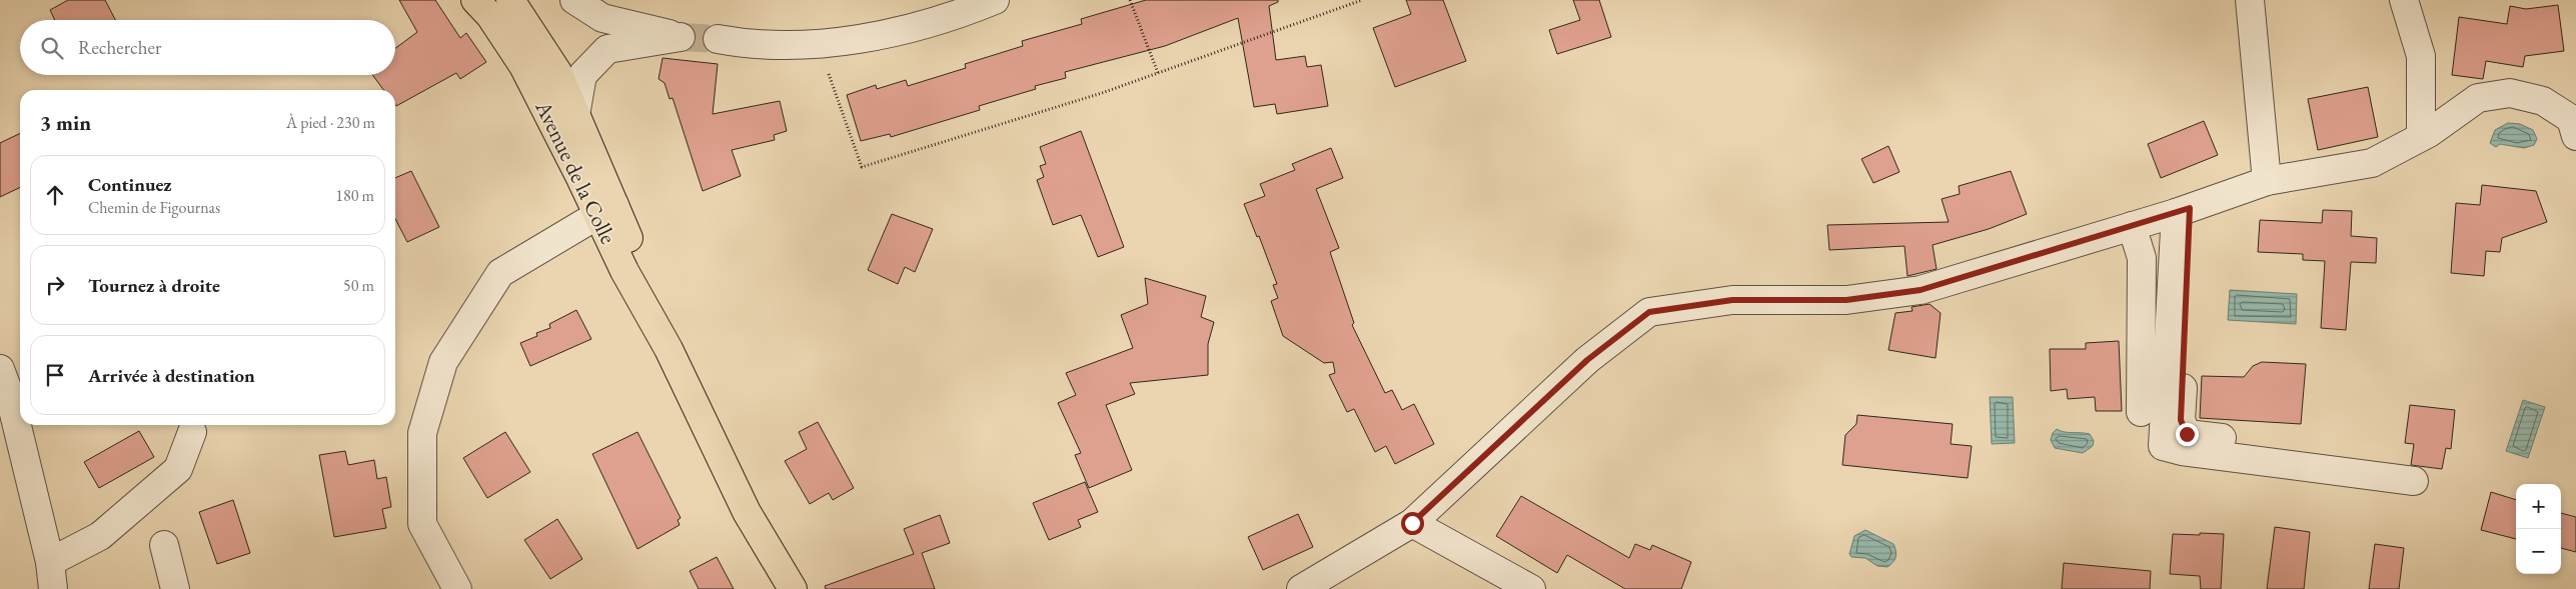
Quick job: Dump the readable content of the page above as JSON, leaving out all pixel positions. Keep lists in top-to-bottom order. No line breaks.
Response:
{"streets":{"main road":["Avenue de la Colle"]},"page":{"search":"Rechercher","heading":["3 min","À pied · 230 m"],"list":[["Continuez","Chemin de Figournas","180 m"],["Tournez à droite","50 m"],"Arrivée à destination"],"map_buttons":["+","−"]}}
